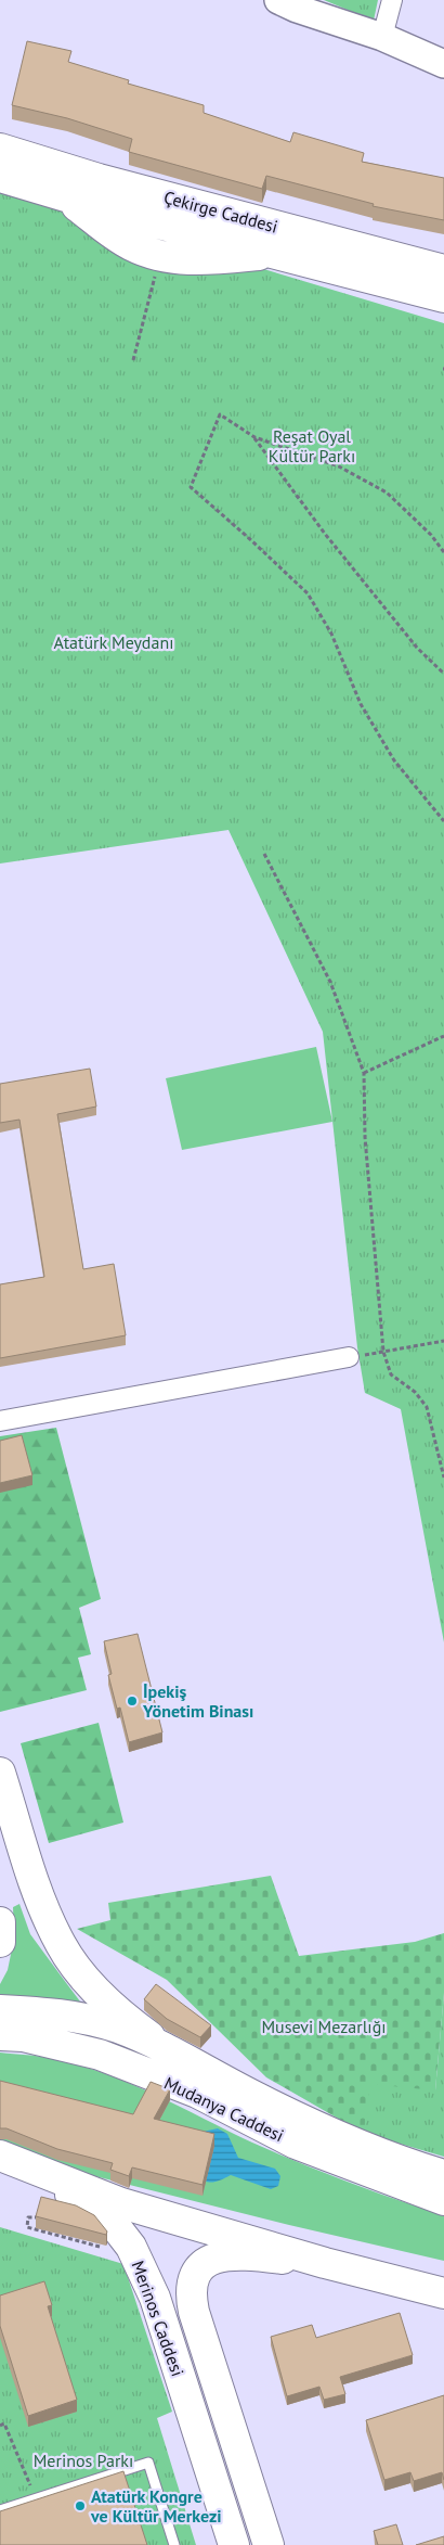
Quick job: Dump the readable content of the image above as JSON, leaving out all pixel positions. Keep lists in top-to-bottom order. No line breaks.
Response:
{"streets":{"main road":["Çekirge Caddesi","Mudanya Caddesi","Merinos Caddesi"]},"parks":["Reşat Oyal Kültür Parkı","Atatürk Meydanı","Musevi Mezarlığı","Merinos Parkı"],"places":["İpekiş Yönetim Binası","Atatürk Kongre ve Kültür Merkezi"]}
